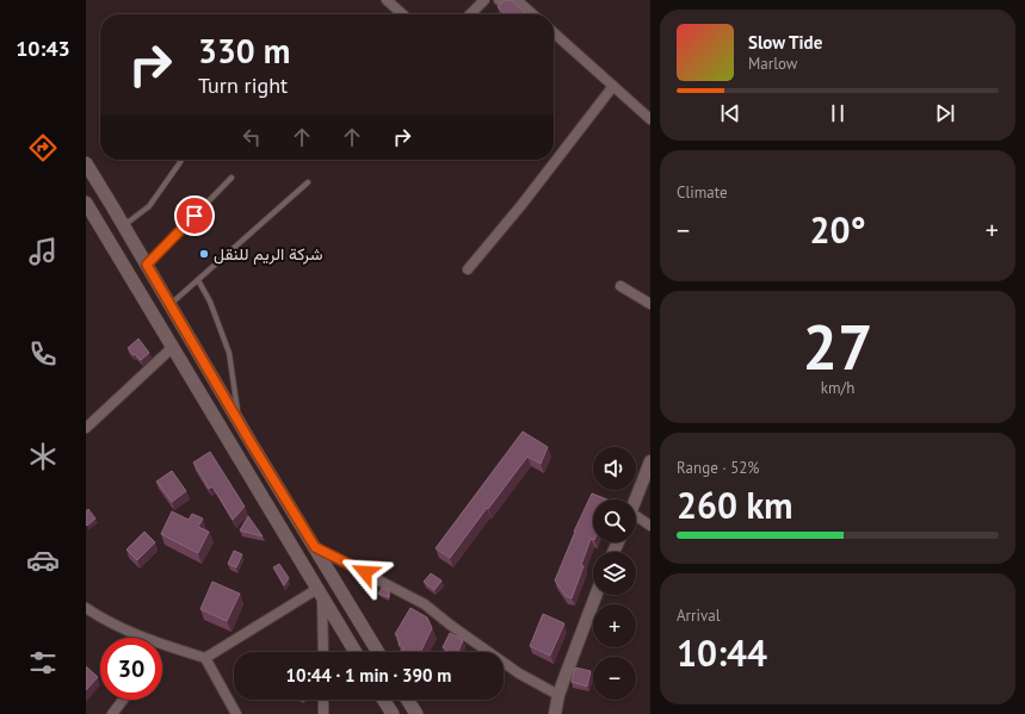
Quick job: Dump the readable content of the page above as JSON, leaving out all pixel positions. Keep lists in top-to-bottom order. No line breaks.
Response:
{"places":["شركة الريم للنقل"],"page":{"tabs":"10:43","turn":["330 m","Turn right"],"song":["Slow Tide","Marlow"],"tile":["Climate",["27","km/h"],["Range · 52%","260 km"],["Arrival","10:44"]],"heat":["−","20°","+"],"map_buttons":["+","−"],"limit":"30","trip":"10:44 · 1 min · 390 m"}}
